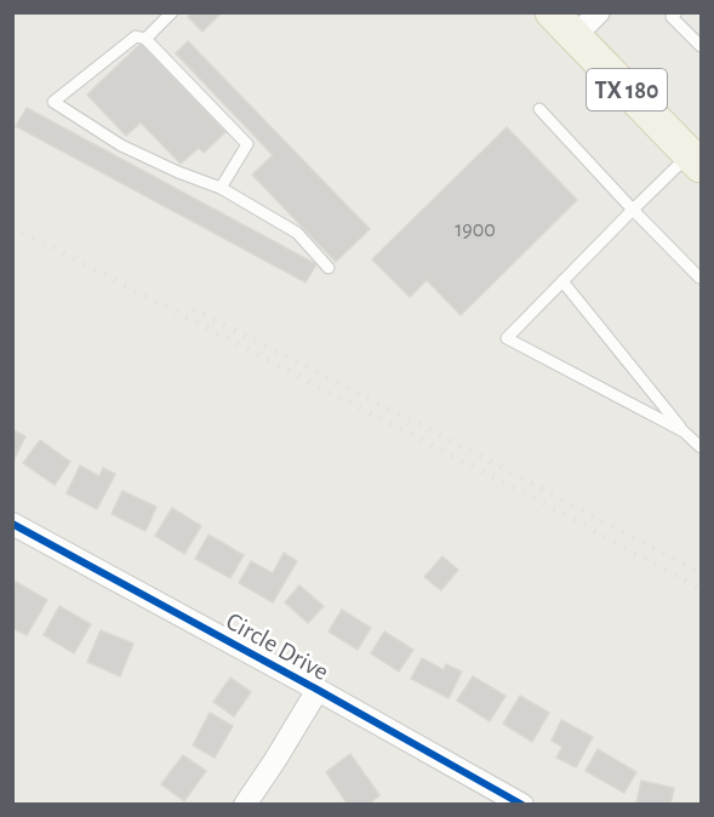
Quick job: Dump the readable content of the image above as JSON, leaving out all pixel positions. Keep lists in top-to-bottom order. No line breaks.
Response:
{"streets":{"main road":["TX 180"],"street":["Circle Drive"]},"house_numbers":["1900"]}
